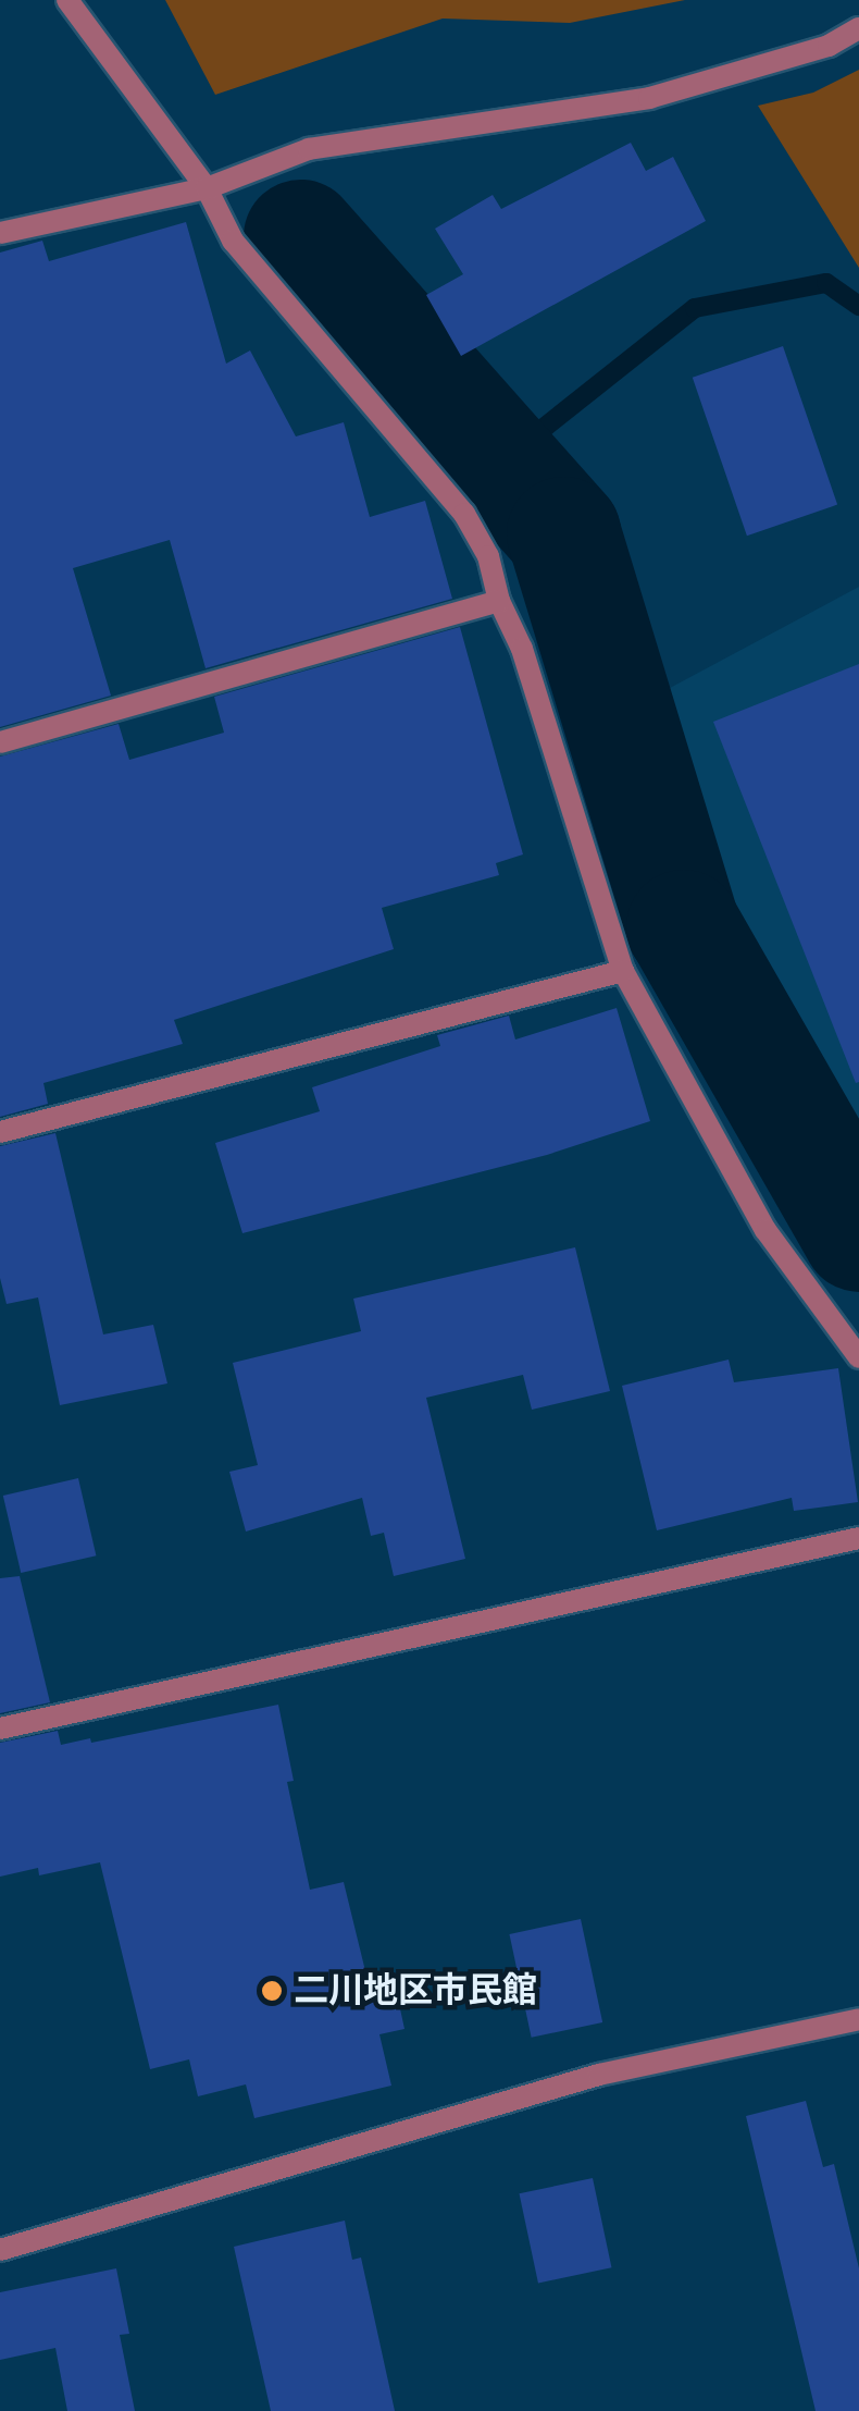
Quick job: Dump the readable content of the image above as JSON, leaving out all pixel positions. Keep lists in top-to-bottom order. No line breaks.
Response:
{"places":["二川地区市民館"]}
